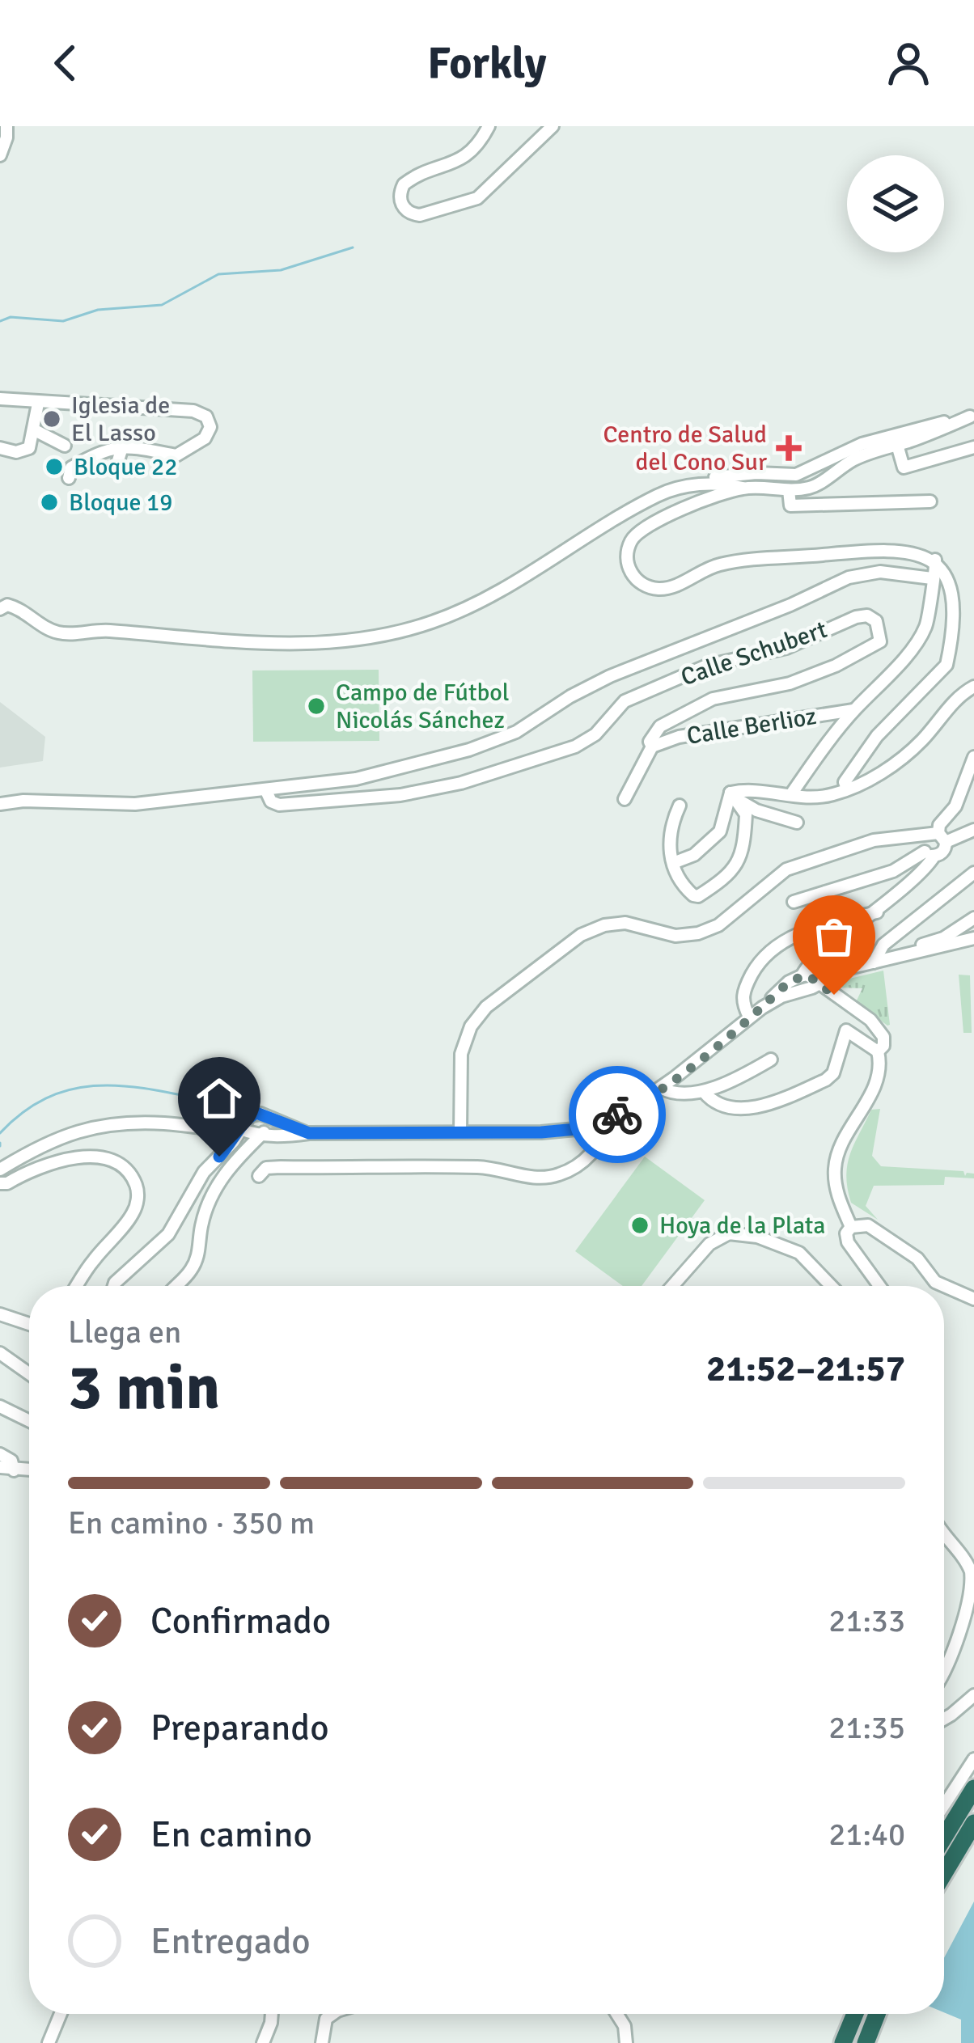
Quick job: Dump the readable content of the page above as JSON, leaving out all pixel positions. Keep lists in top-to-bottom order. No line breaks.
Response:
{"streets":{"street":["Calle Schubert","Calle Berlioz"]},"crossings":[["Calle Schubert","Calle Berlioz"]],"places":{"other":["Iglesia de El Lasso","Bloque 22","Bloque 19","Campo de Fútbol Nicolás Sánchez","Hoya de la Plata"],"health":["Centro de Salud del Cono Sur"]},"page":{"header":"Forkly","heading":["3 min","Llega en","21:52–21:57"],"bar":"En camino · 350 m","list":[["Confirmado","21:33"],["Preparando","21:35"],["En camino","21:40"],"Entregado"]}}
